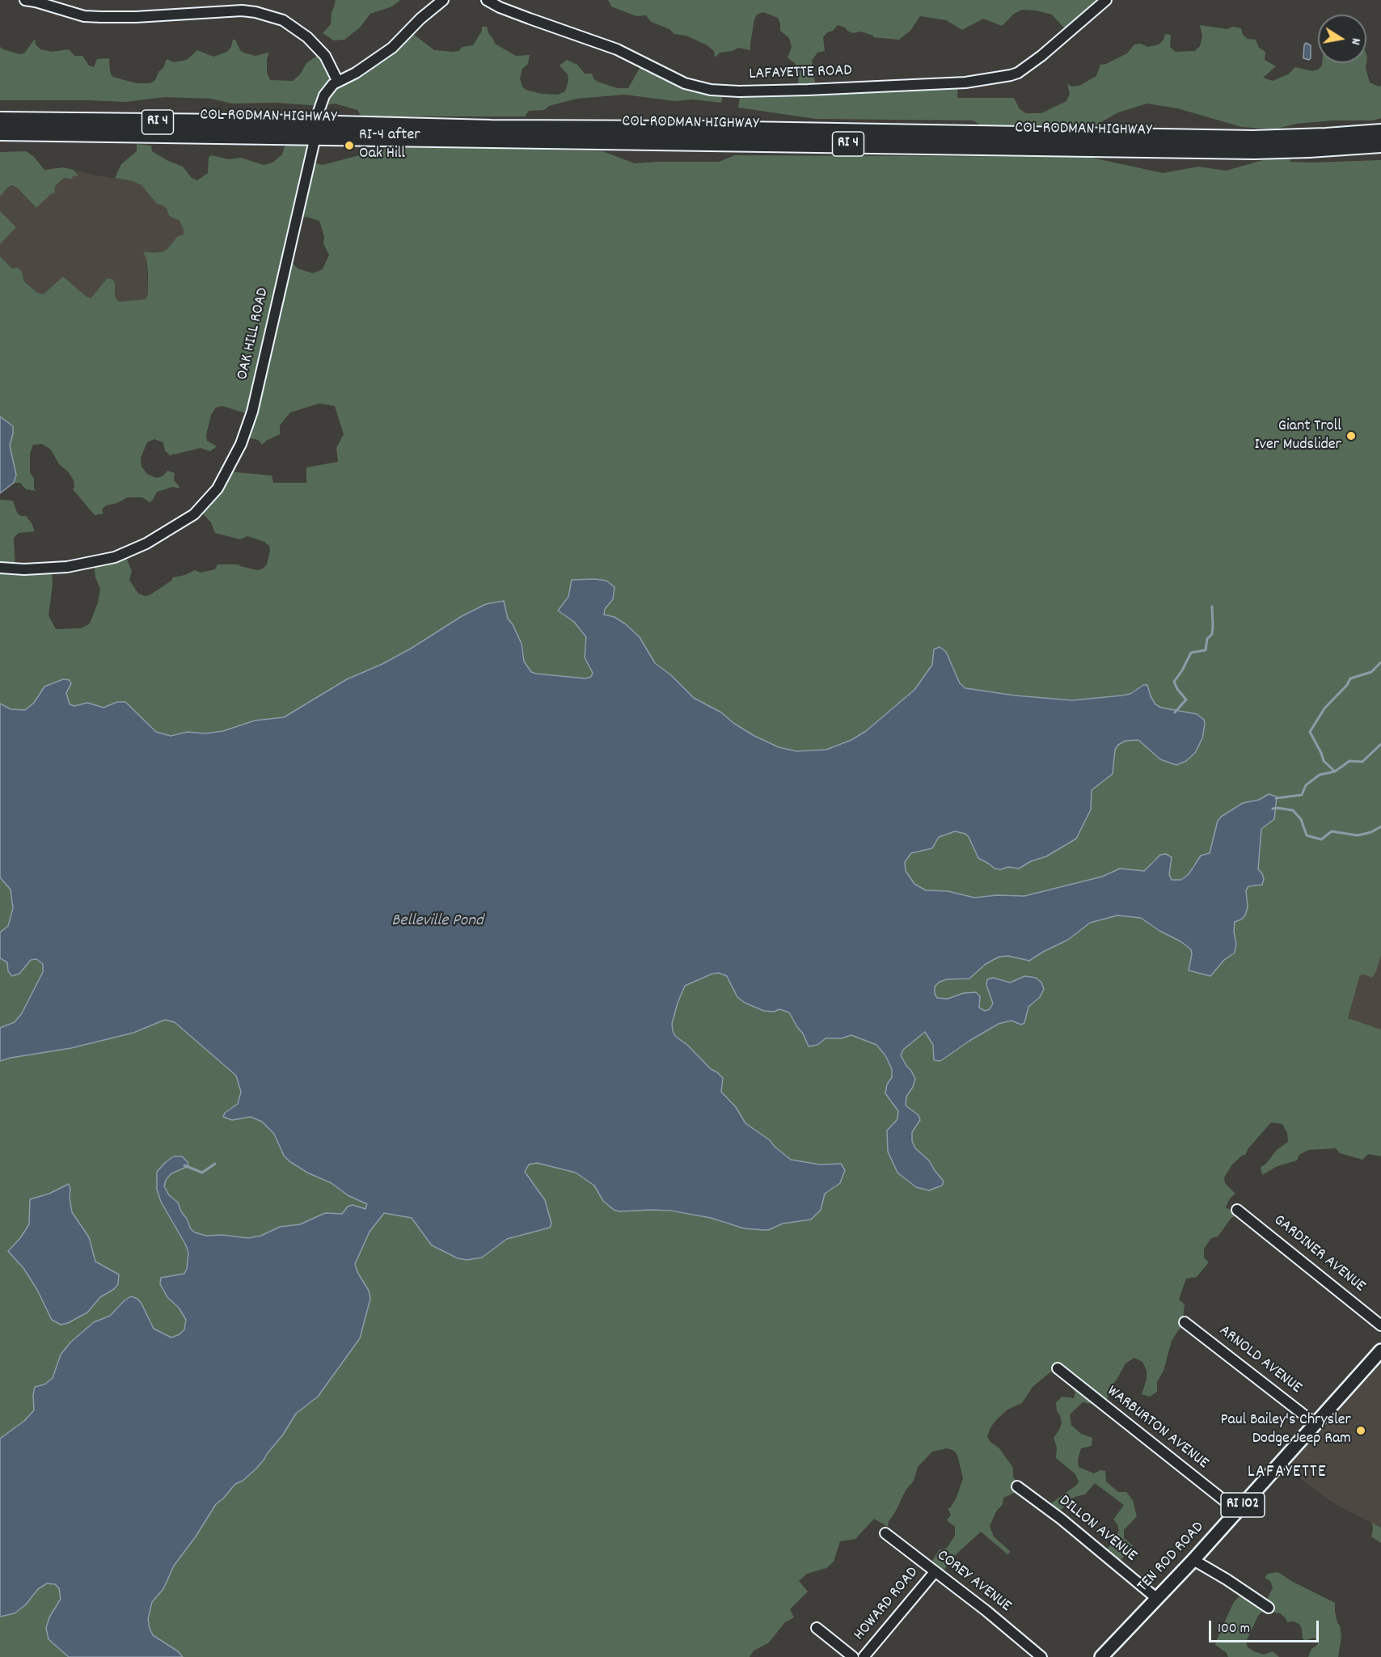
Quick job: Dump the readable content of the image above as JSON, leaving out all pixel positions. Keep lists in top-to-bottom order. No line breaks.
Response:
{"streets":{"highway":["COL RODMAN HIGHWAY","RI 4"],"main road":["RI 102","TEN ROD ROAD"],"street":["LAFAYETTE ROAD","OAK HILL ROAD","GARDINER AVENUE","ARNOLD AVENUE","WARBURTON AVENUE","DILLON AVENUE","COREY AVENUE","HOWARD ROAD"]},"crossings":[["COL RODMAN HIGHWAY","OAK HILL ROAD"],["ARNOLD AVENUE","TEN ROD ROAD"],["WARBURTON AVENUE","TEN ROD ROAD"],["DILLON AVENUE","TEN ROD ROAD"],["COREY AVENUE","HOWARD ROAD"]],"districts":["LAFAYETTE"],"water":["Belleville Pond"],"places":["RI-4 after Oak Hill","Giant Troll Iver Mudslider","Paul Bailey's Chrysler Dodge Jeep Ram"],"scale_bar":"100 m","north":"right"}
